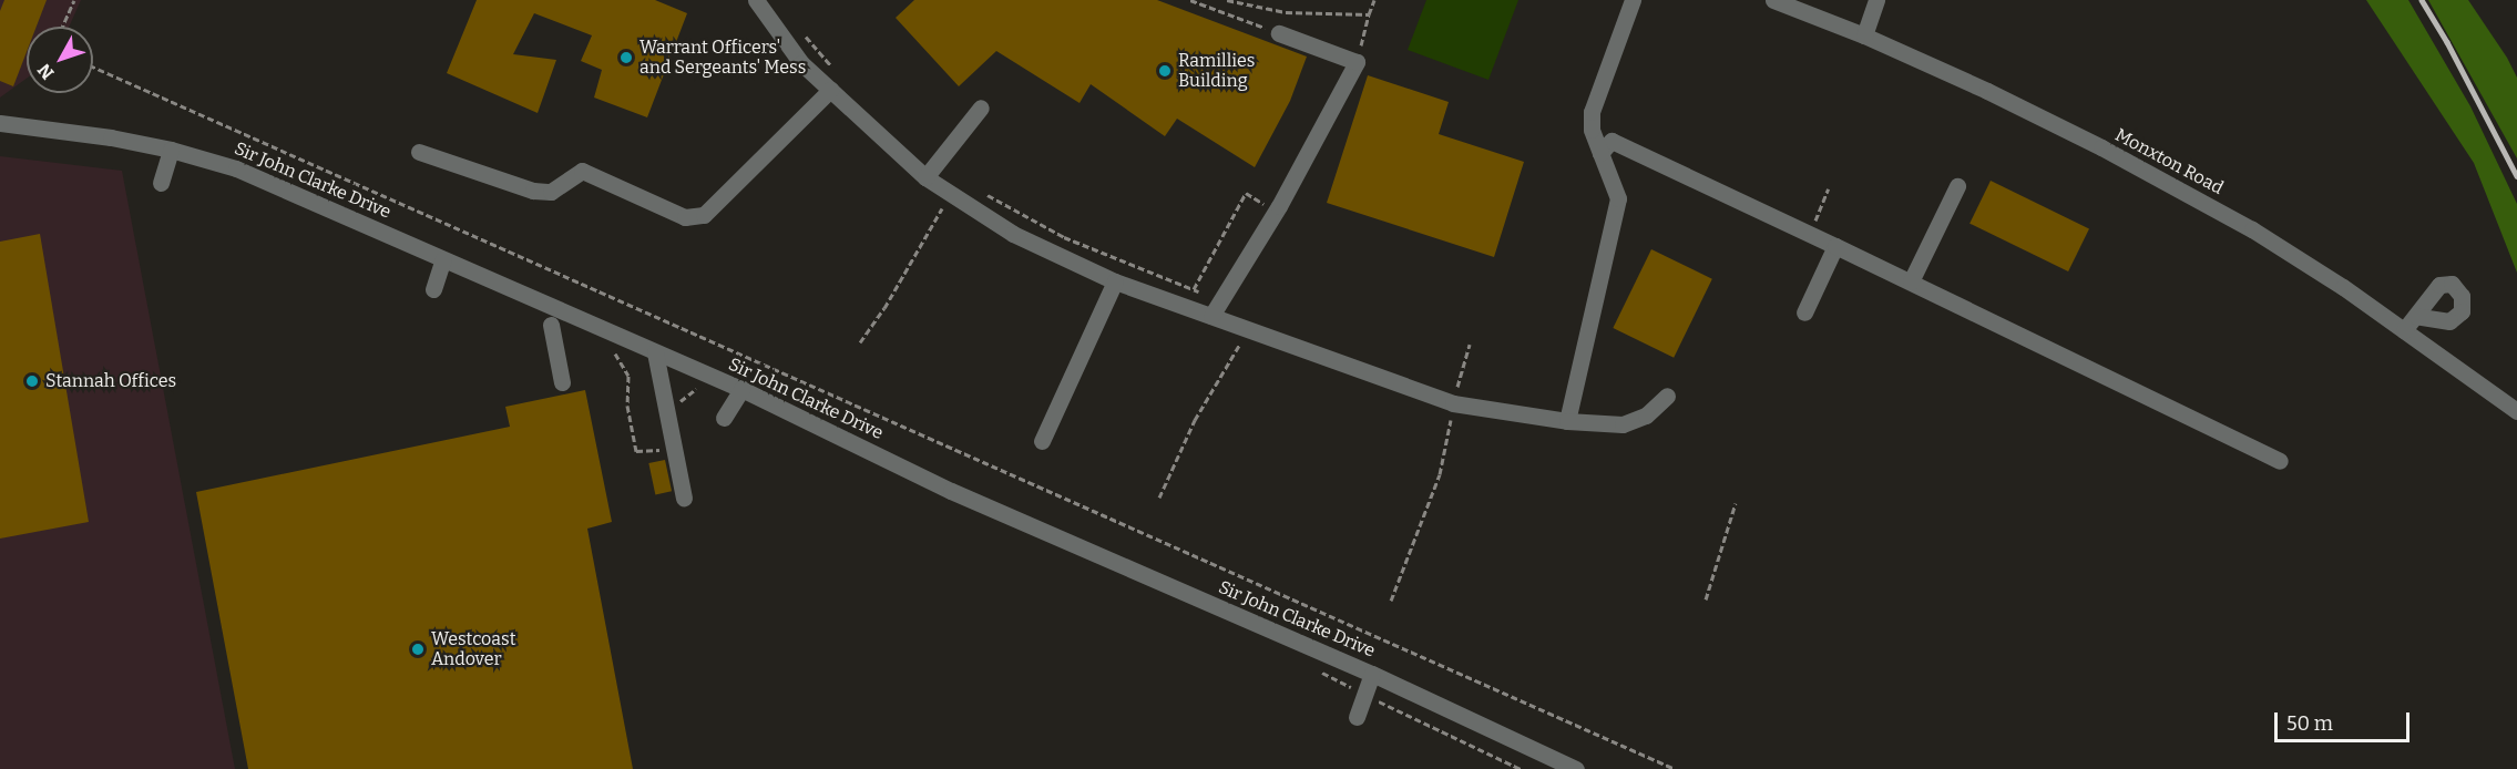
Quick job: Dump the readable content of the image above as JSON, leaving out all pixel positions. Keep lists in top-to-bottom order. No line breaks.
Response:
{"streets":{"street":["Monxton Road","Sir John Clarke Drive"]},"places":["Warrant Officers' and Sergeants' Mess","Ramillies Building","Stannah Offices","Westcoast Andover"],"scale_bar":"50 m","north":"bottom left"}
